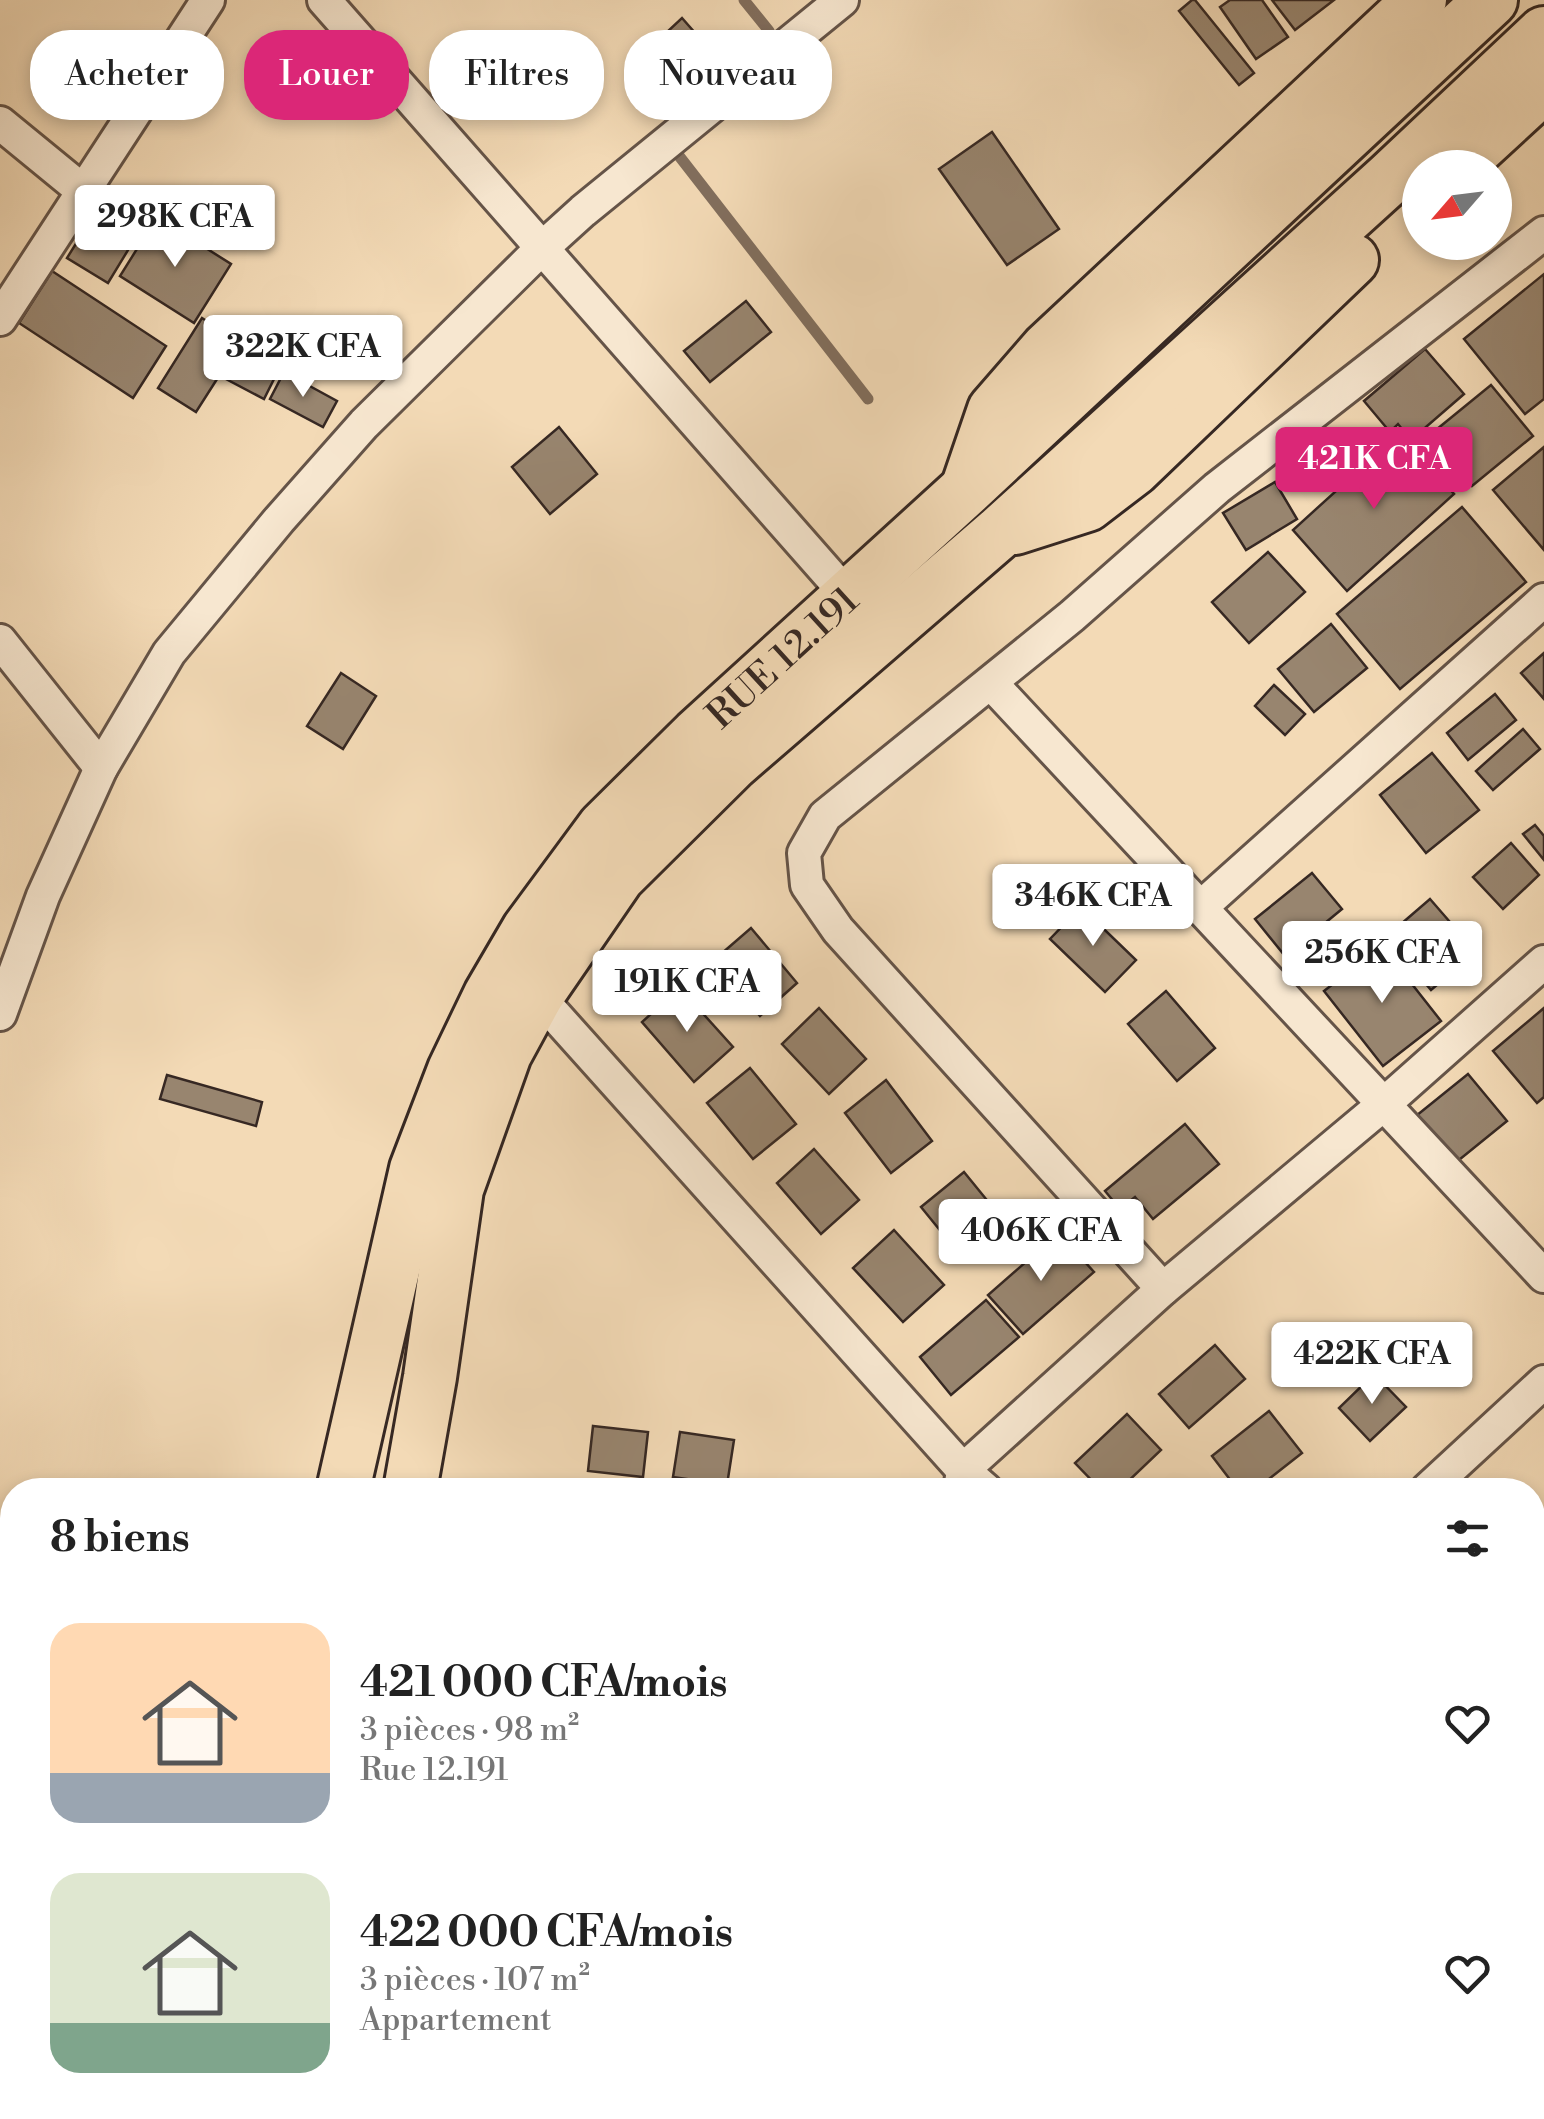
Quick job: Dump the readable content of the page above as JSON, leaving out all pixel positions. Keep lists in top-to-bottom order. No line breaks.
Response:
{"streets":{"main road":["RUE 12.191"]},"north":"bottom left","page":{"chip":["Acheter","Louer","Filtres","Nouveau"],"price":["298K CFA","322K CFA","421K CFA","346K CFA","256K CFA","191K CFA","406K CFA","422K CFA"],"heading":"8 biens","list":[{"name":"421 000 CFA/mois","note":"3 pièces · 98 m² · Rue 12.191"},{"name":"422 000 CFA/mois","note":"3 pièces · 107 m² · Appartement"}]}}
